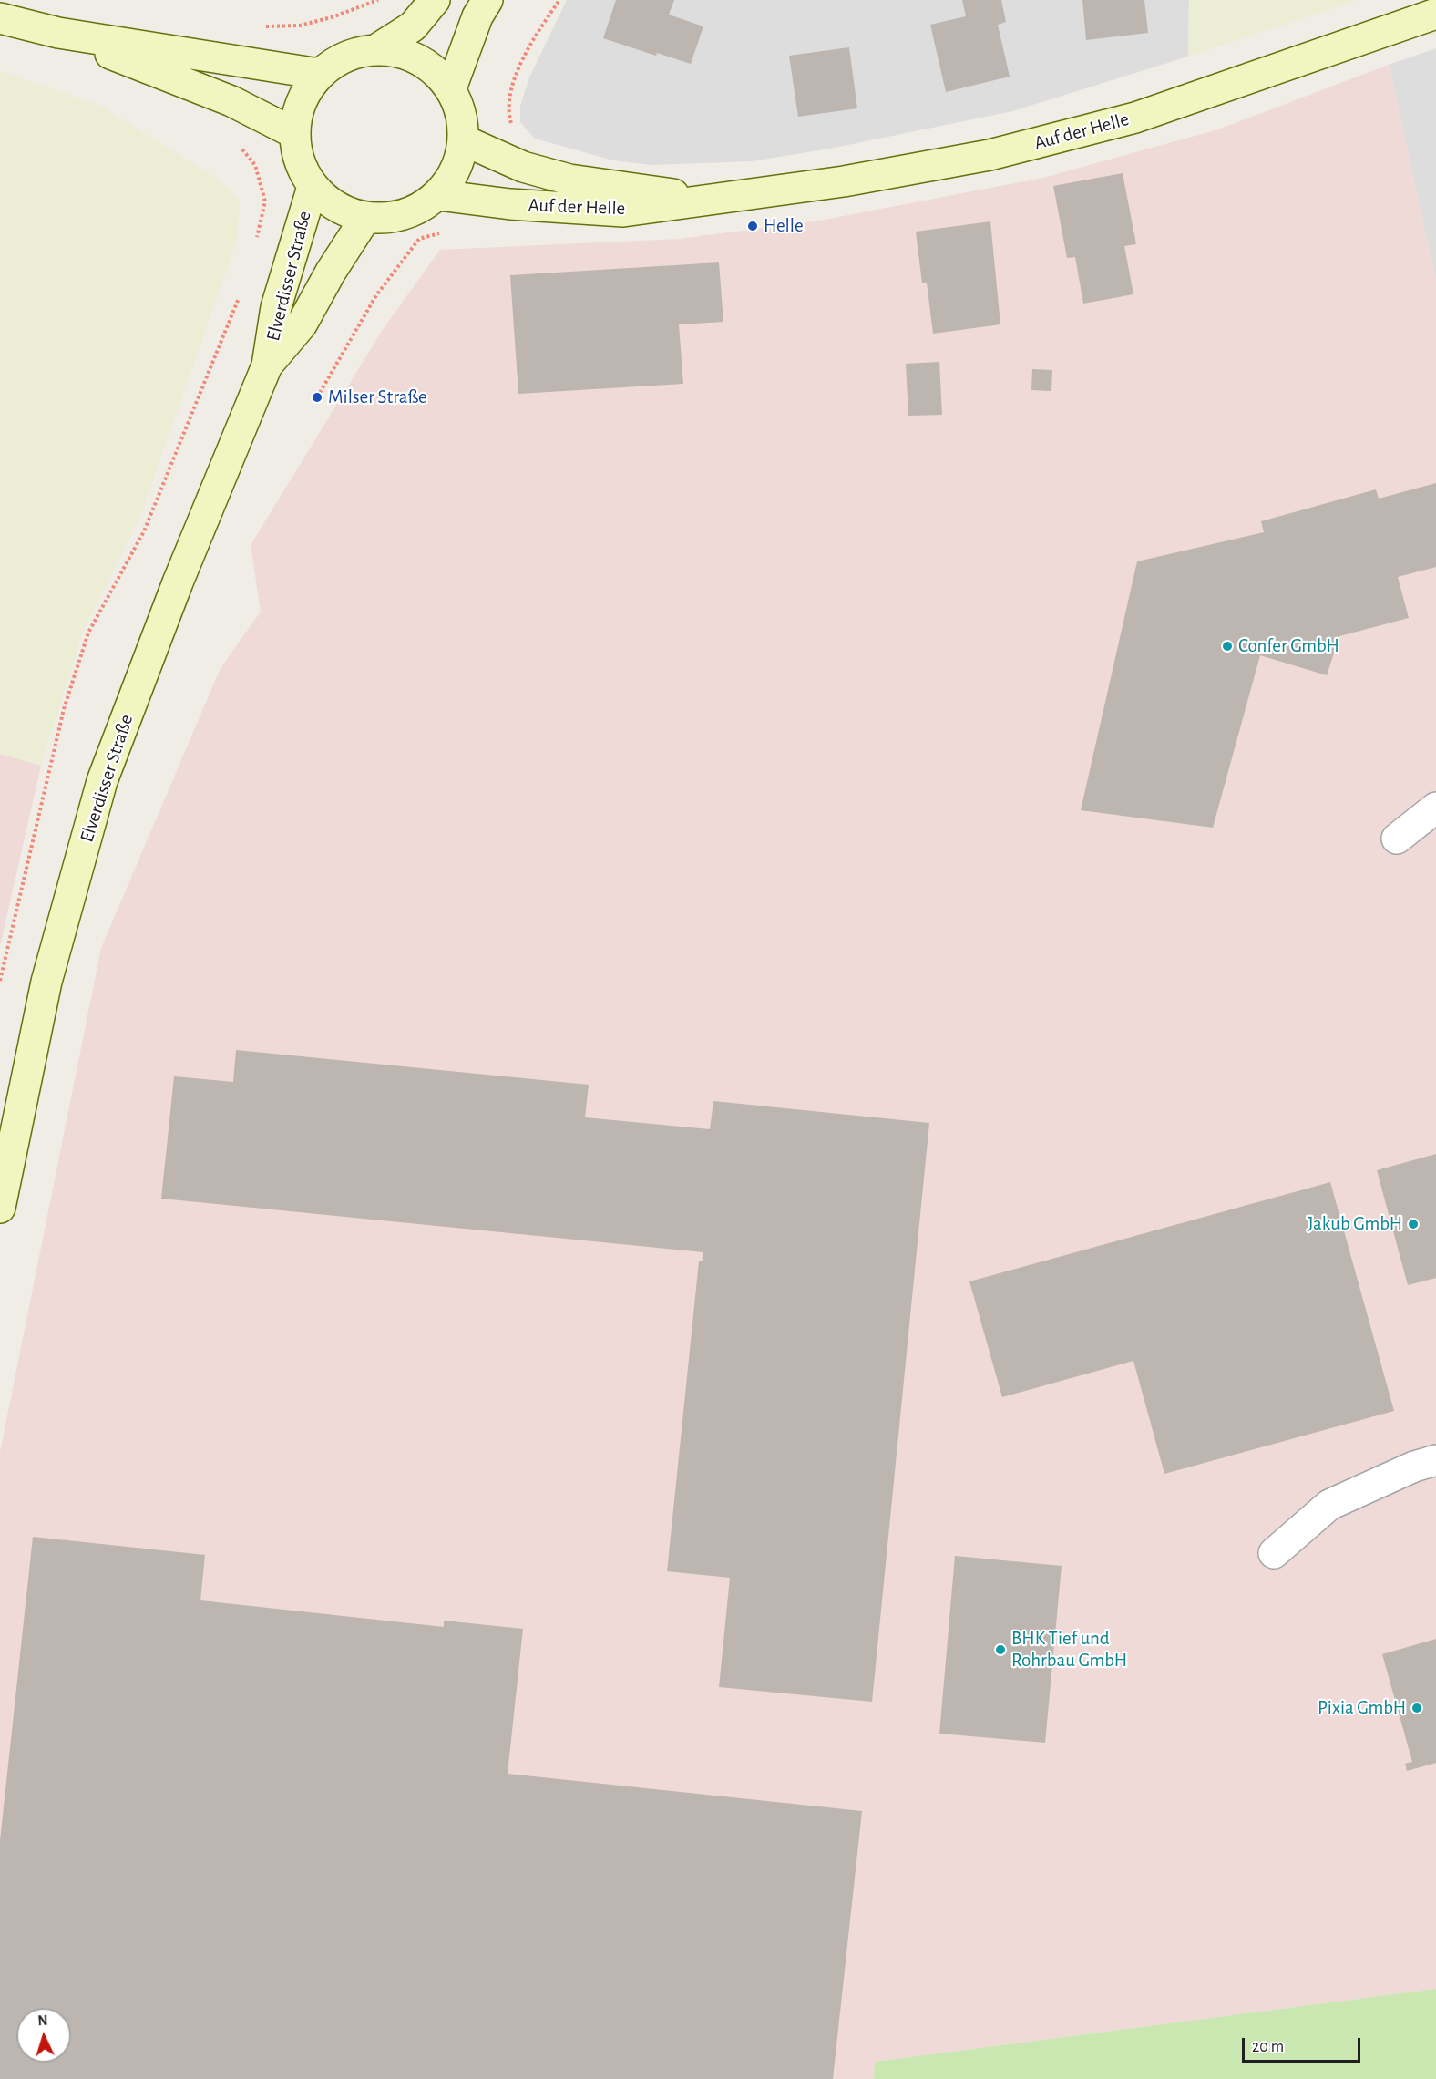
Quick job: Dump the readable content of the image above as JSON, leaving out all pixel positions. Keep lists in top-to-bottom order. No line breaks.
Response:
{"streets":{"main road":["Auf der Helle","Elverdisser Straße"]},"crossings":[["Auf der Helle","Elverdisser Straße"]],"places":["Helle","Milser Straße","Confer GmbH","Jakub GmbH","BHK Tief und Rohrbau GmbH","Pixia GmbH"],"scale_bar":"20 m","north":"top"}
